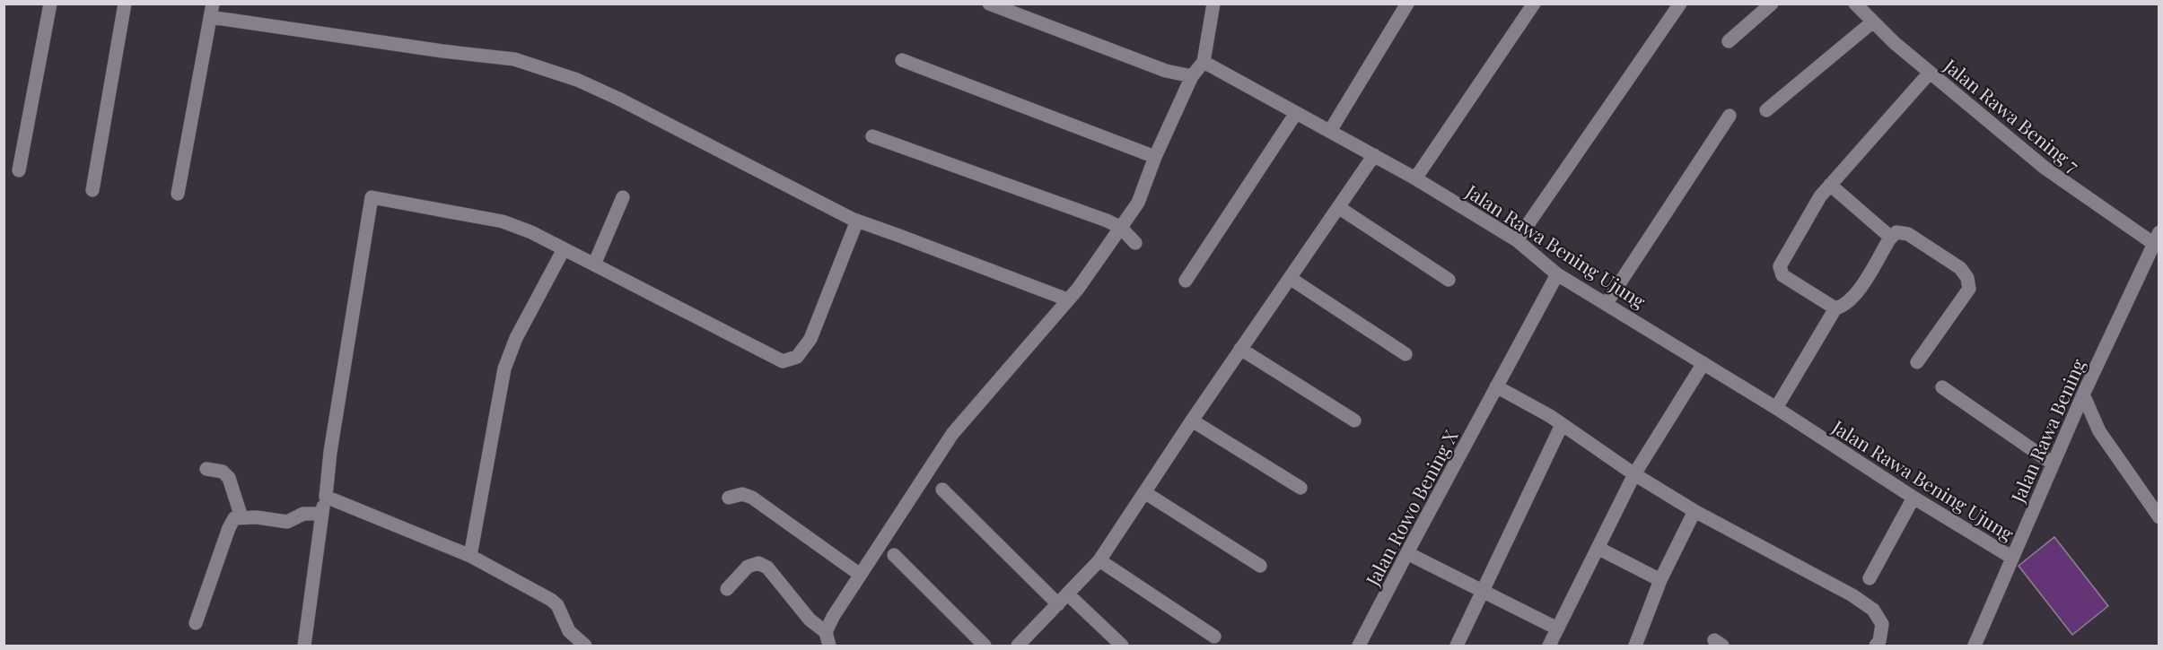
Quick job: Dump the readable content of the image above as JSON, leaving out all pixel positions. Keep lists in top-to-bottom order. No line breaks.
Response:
{"streets":{"street":["Jalan Rawa Bening 7","Jalan Rawa Bening Ujung","Jalan Rawa Bening","Jalan Rowo Bening X"]},"crossings":[["Jalan Rawa Bening 7","Jalan Rawa Bening"],["Jalan Rawa Bening Ujung","Jalan Rawa Bening"],["Jalan Rawa Bening Ujung","Jalan Rowo Bening X"]]}
